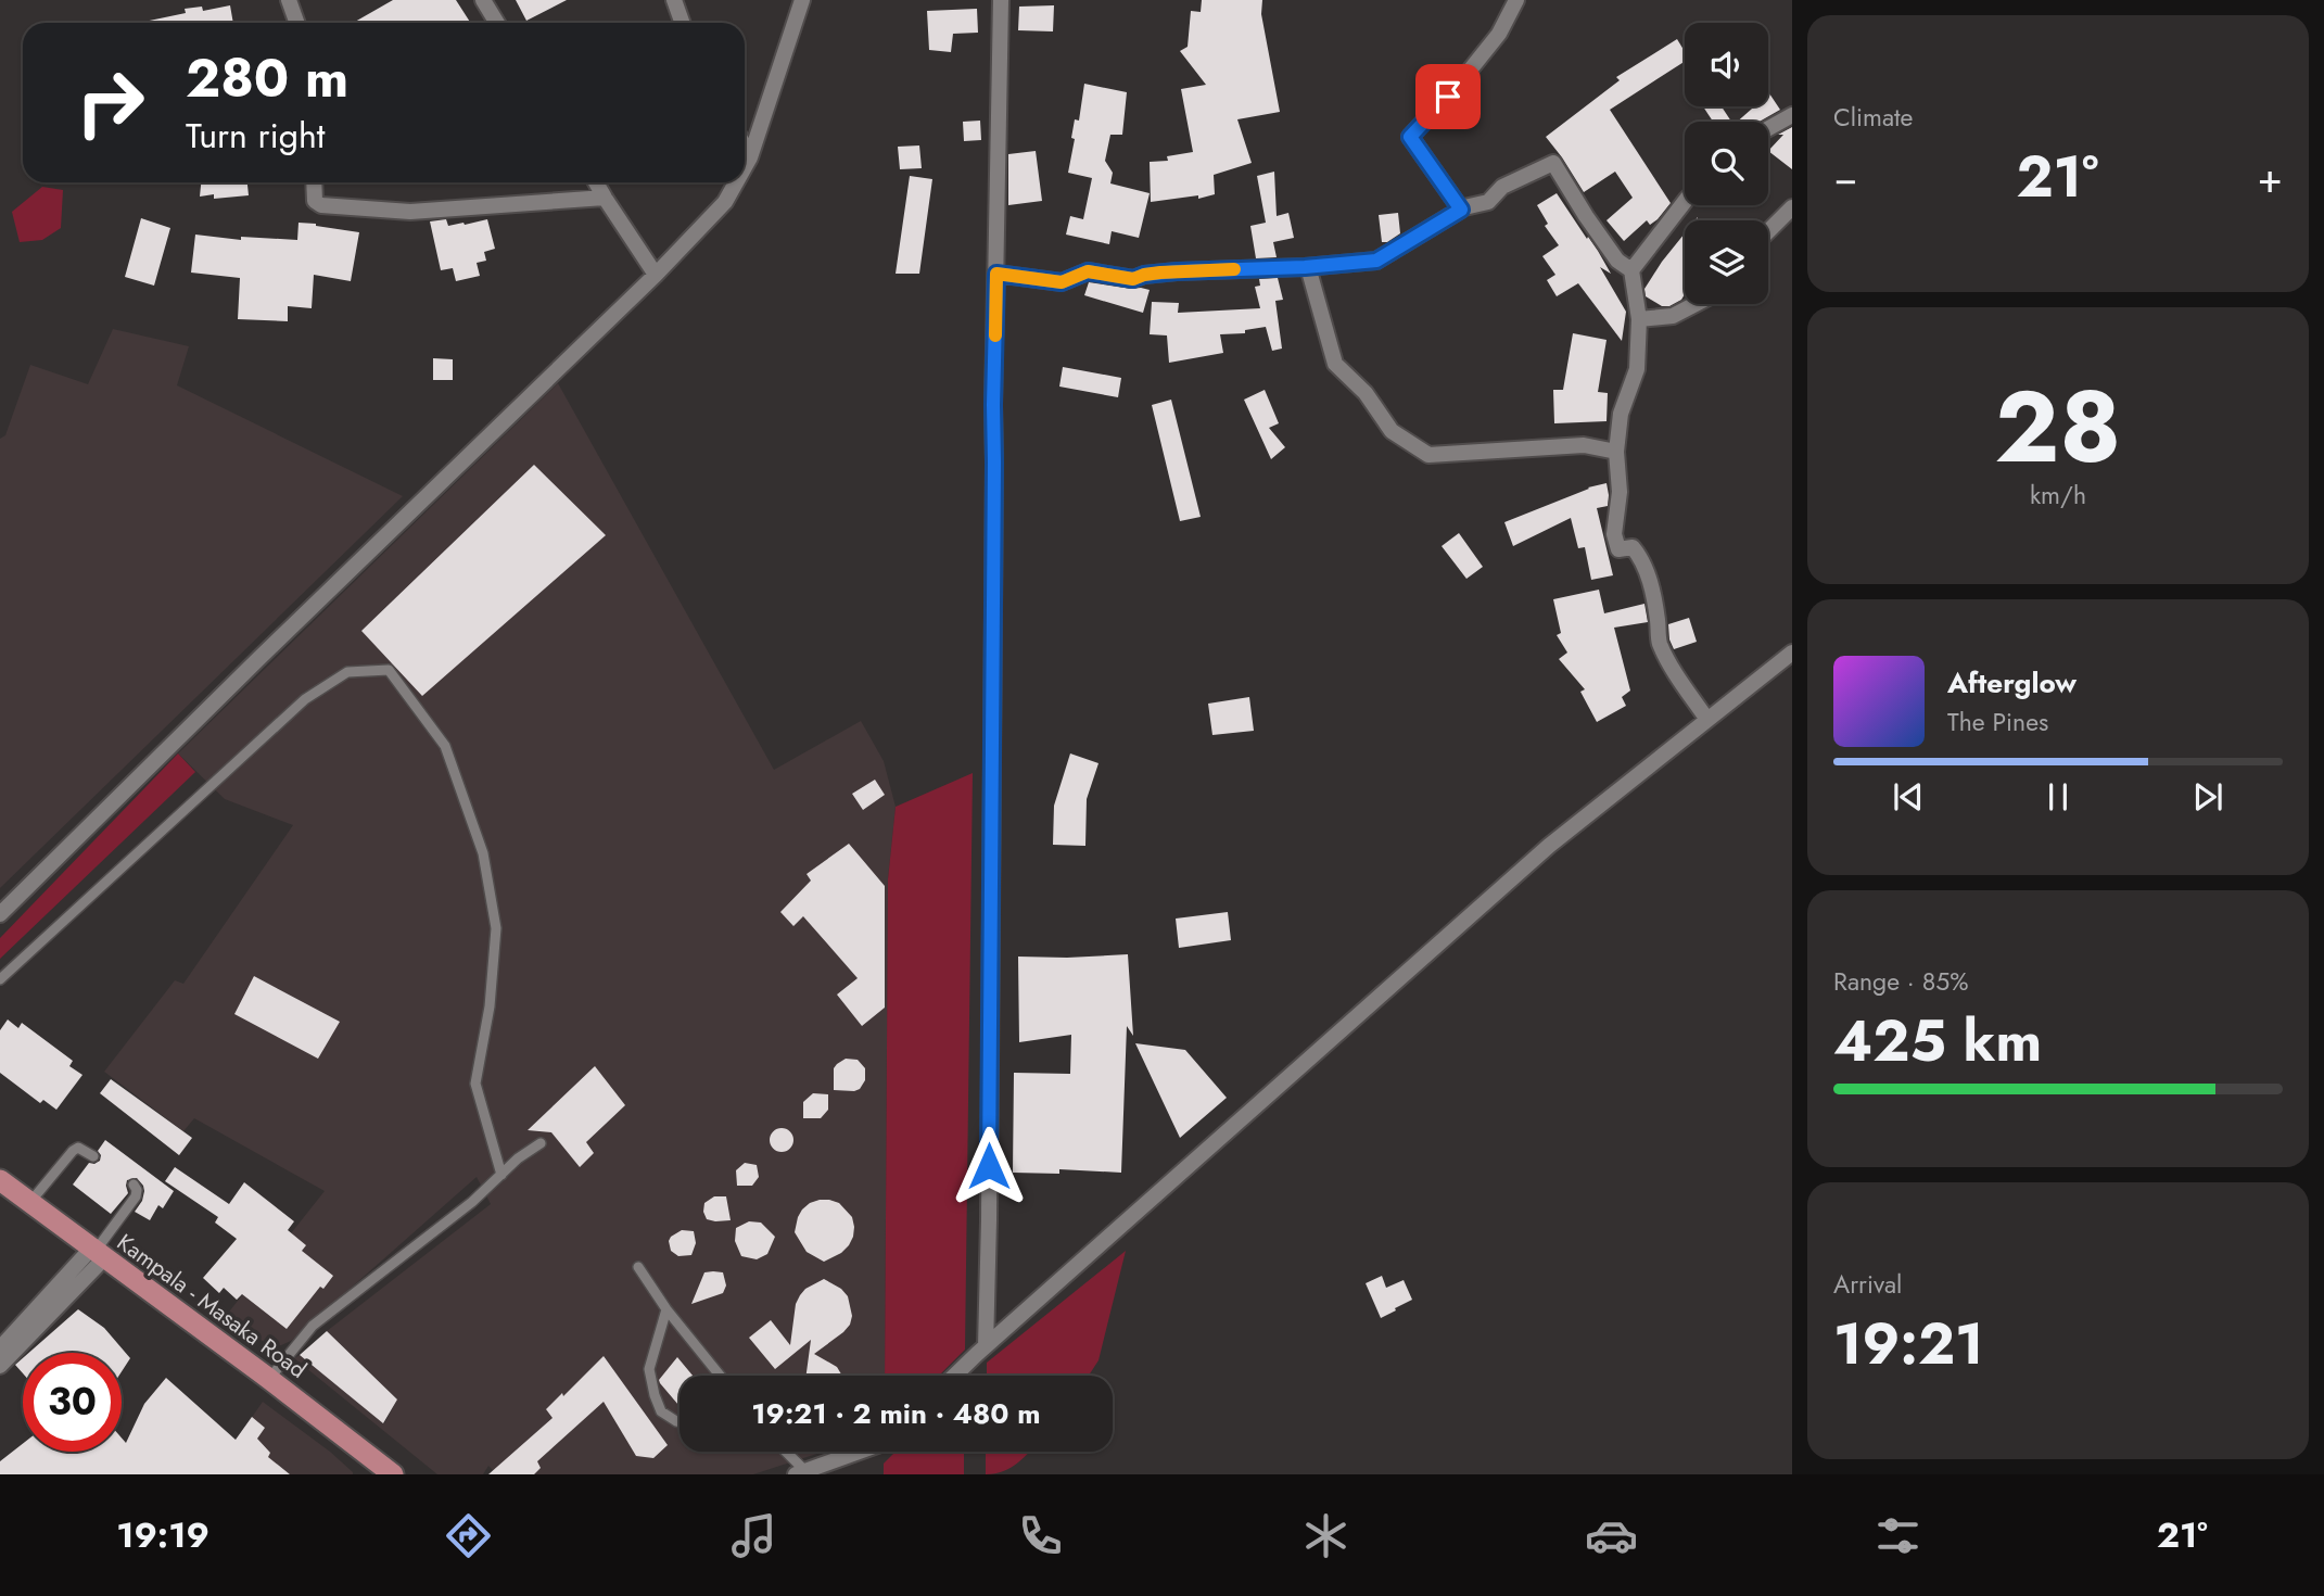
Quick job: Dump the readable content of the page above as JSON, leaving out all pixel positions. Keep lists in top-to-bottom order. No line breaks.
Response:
{"streets":{"highway":["Kampala - Masaka Road"]},"page":{"tile":["Climate",["28","km/h"],["Range · 85%","425 km"],["Arrival","19:21"]],"turn":["280 m","Turn right"],"heat":["−","21°","+"],"song":["Afterglow","The Pines"],"limit":"30","trip":"19:21 · 2 min · 480 m","tabs":["19:19","21°"]}}
